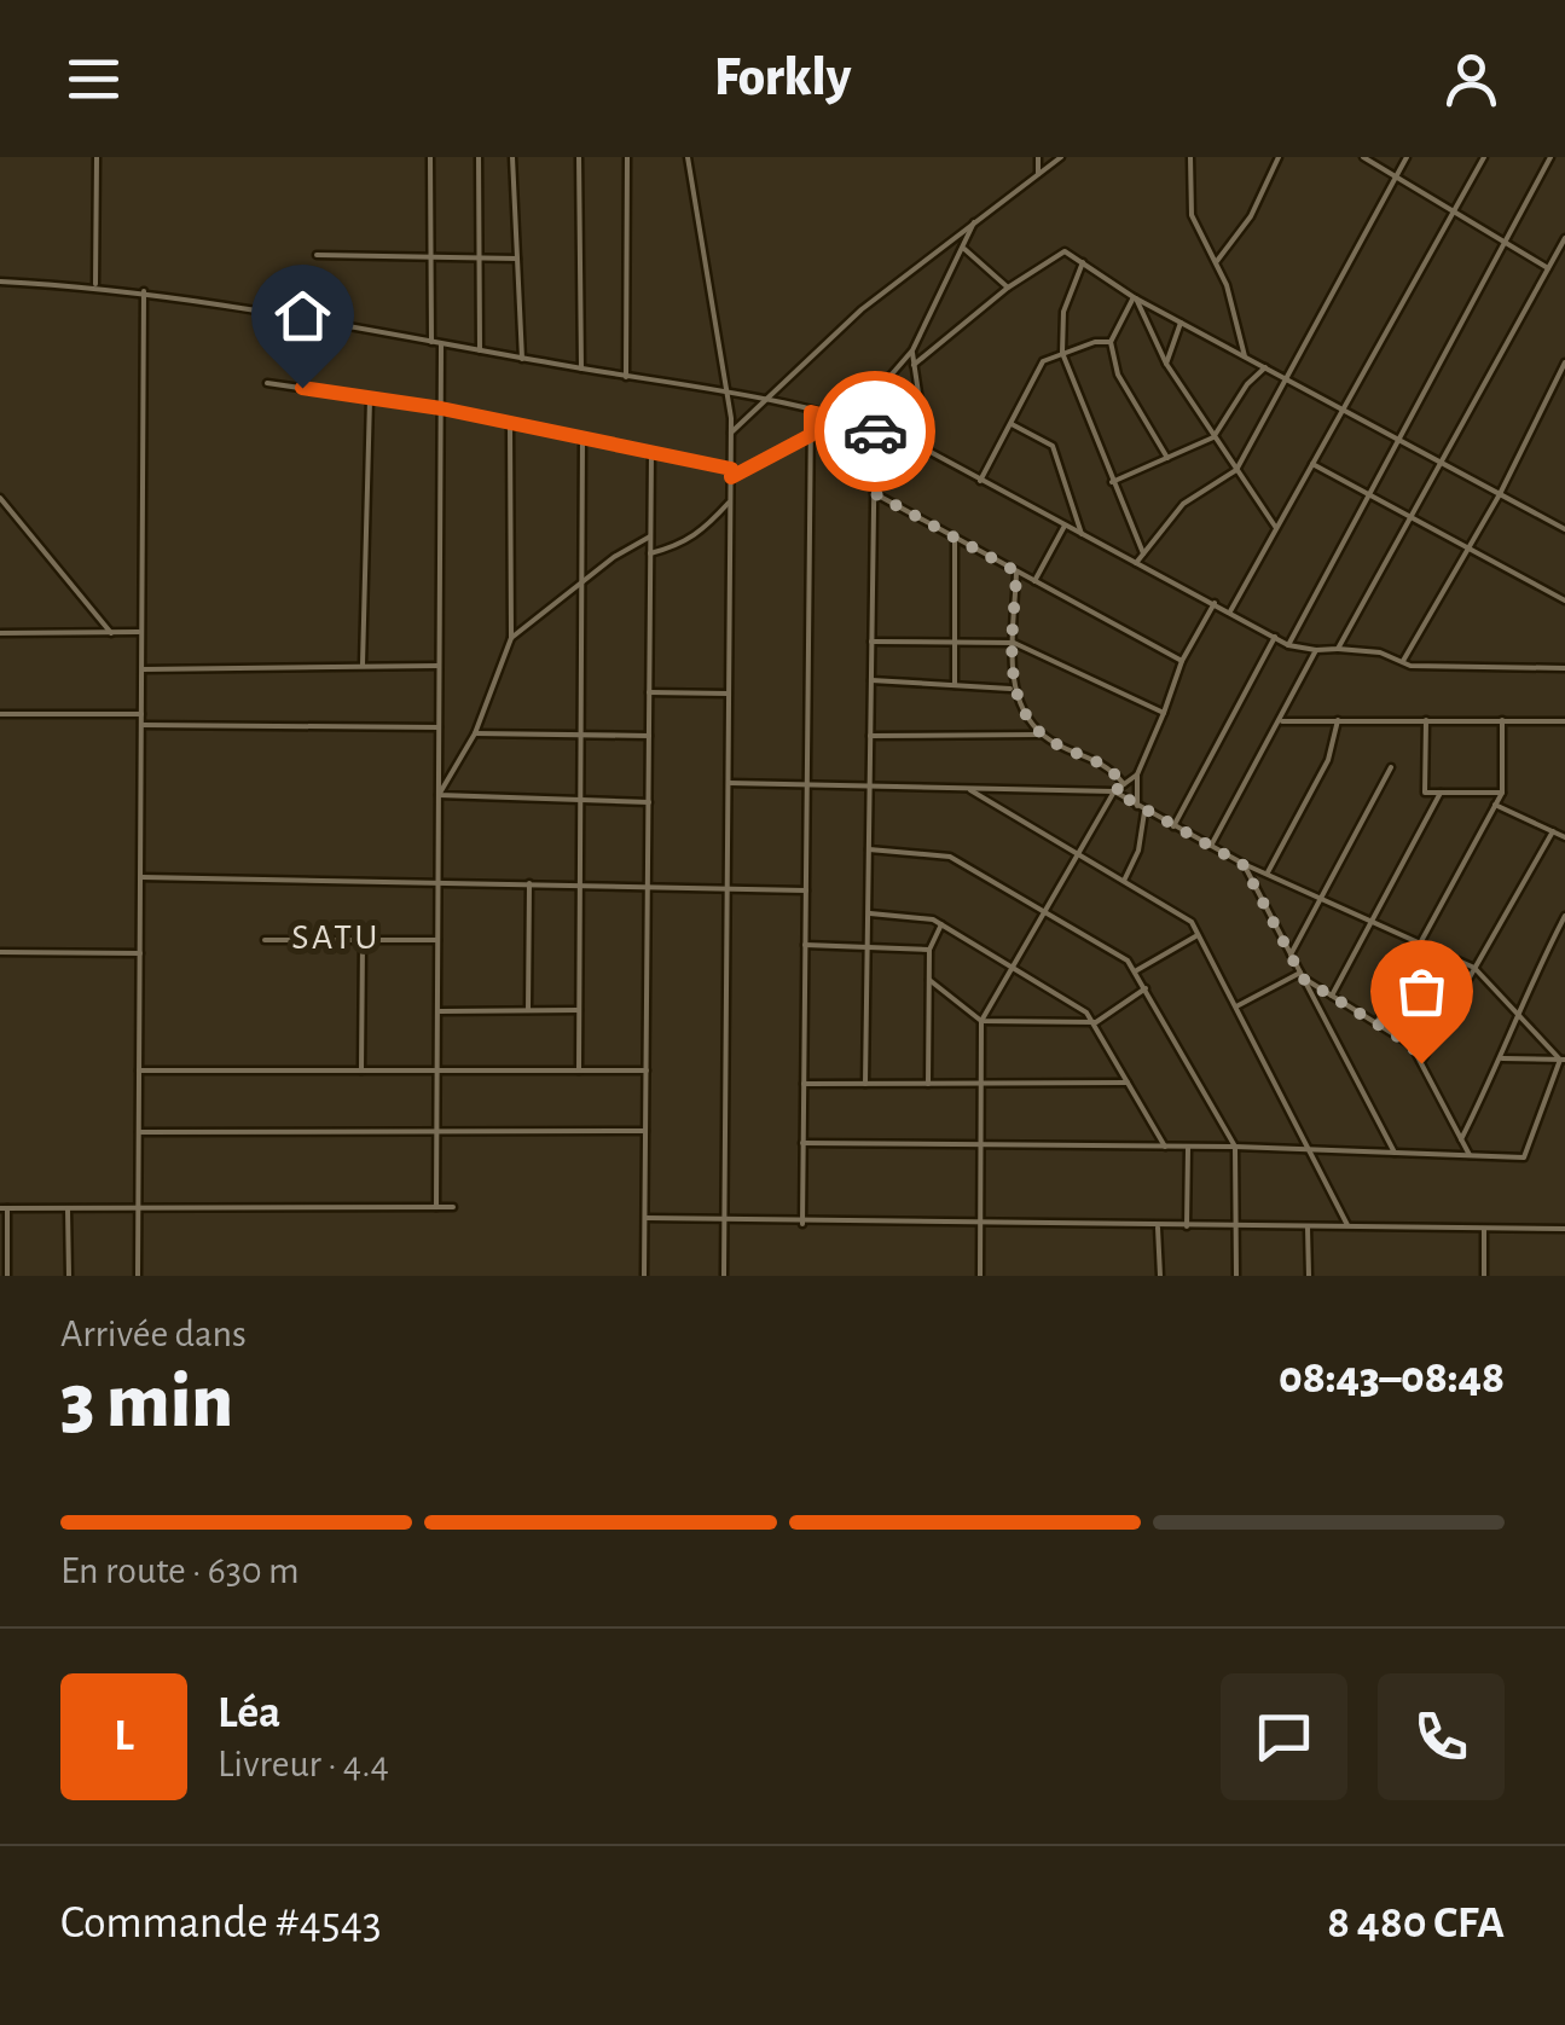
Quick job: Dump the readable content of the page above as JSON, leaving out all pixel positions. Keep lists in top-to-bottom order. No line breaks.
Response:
{"districts":["SATU"],"page":{"header":"Forkly","heading":["3 min","Arrivée dans","08:43–08:48"],"panel":["Léa","Livreur · 4.4","Commande #4543","8 480 CFA"],"bar":"En route · 630 m","round":"L"}}
